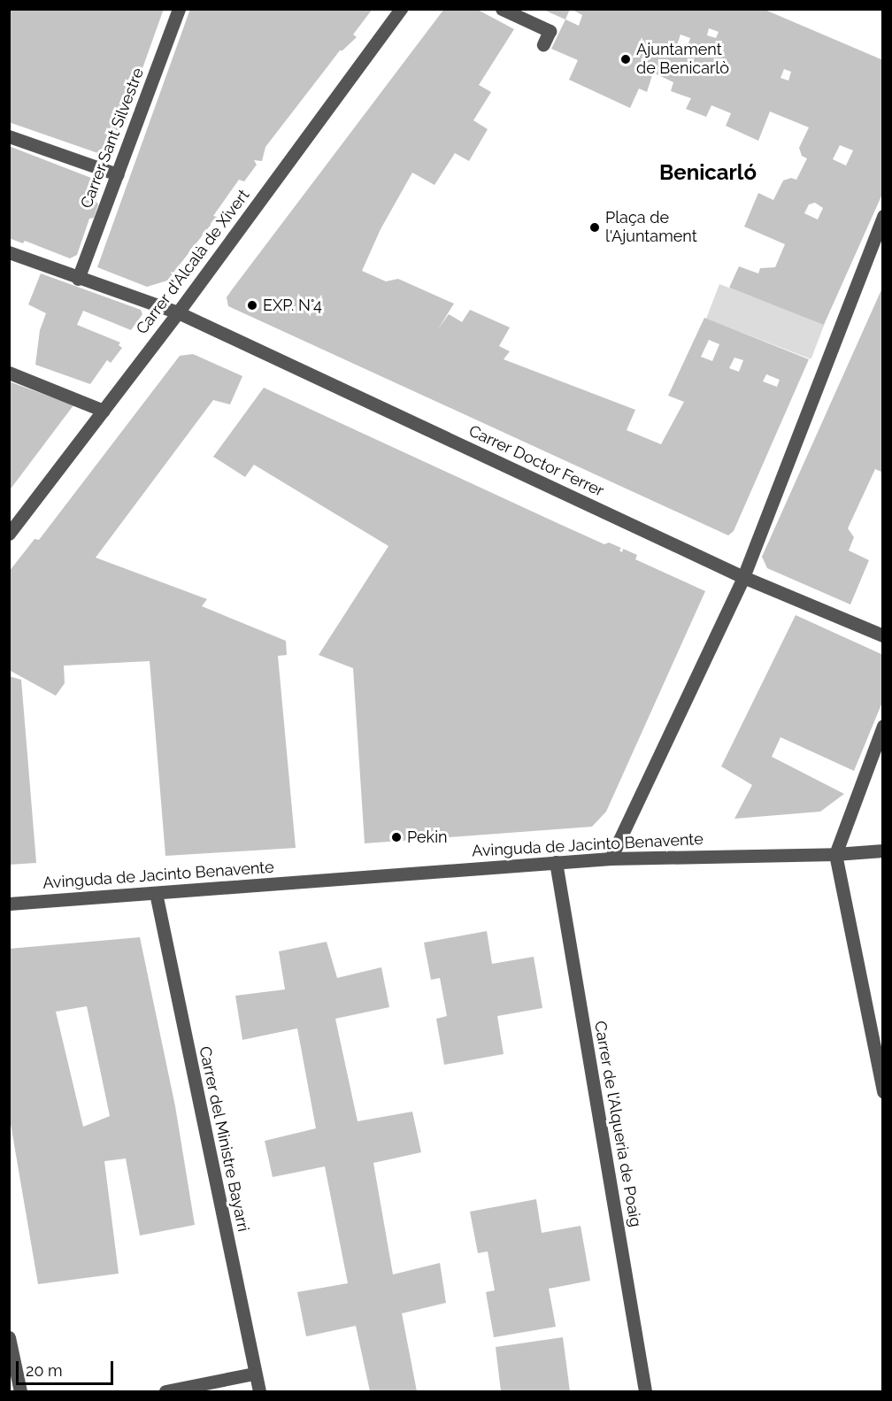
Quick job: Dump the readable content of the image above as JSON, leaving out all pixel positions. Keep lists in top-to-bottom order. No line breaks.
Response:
{"streets":{"street":["Carrer Sant Silvestre","Carrer d'Alcalà de Xivert","Carrer Doctor Ferrer","Avinguda de Jacinto Benavente","Carrer de l'Alqueria de Poaig","Carrer del Ministre Bayarri"]},"crossings":[["Carrer Sant Silvestre","Carrer Doctor Ferrer"],["Carrer d'Alcalà de Xivert","Carrer Doctor Ferrer"],["Avinguda de Jacinto Benavente","Carrer de l'Alqueria de Poaig"],["Avinguda de Jacinto Benavente","Carrer del Ministre Bayarri"]],"districts":["Benicarló"],"places":["Ajuntament de Benicarlò","Plaça de l'Ajuntament","EXP. N°4","Pekin"],"scale_bar":"20 m"}
